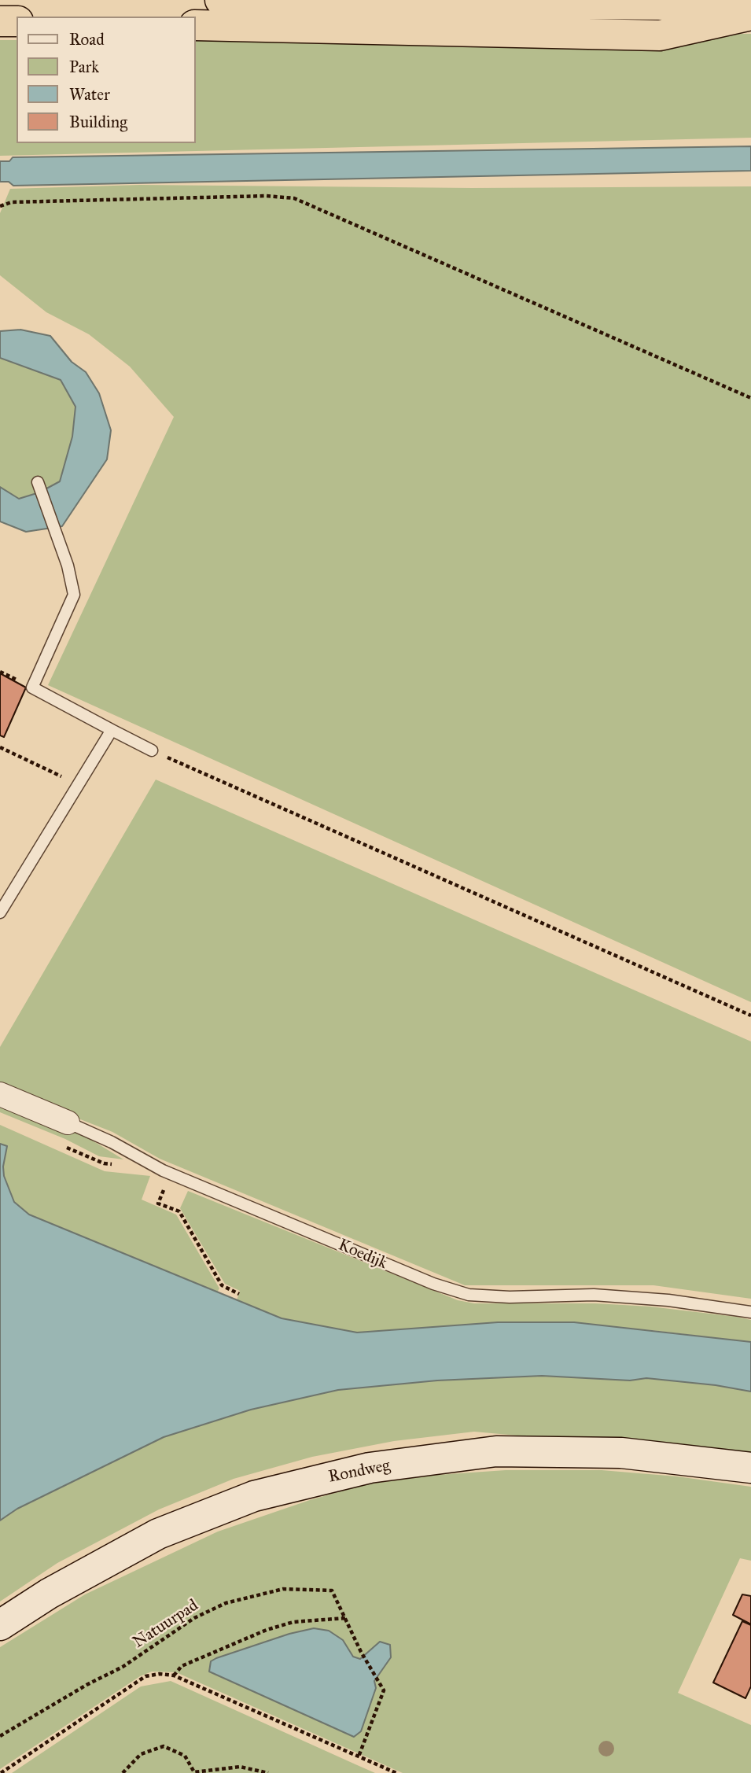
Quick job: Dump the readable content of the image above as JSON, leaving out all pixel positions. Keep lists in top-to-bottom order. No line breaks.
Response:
{"streets":{"main road":["Rondweg"],"street":["Koedijk"],"path":["Natuurpad"]},"legend":["Road","Park","Water","Building"]}
